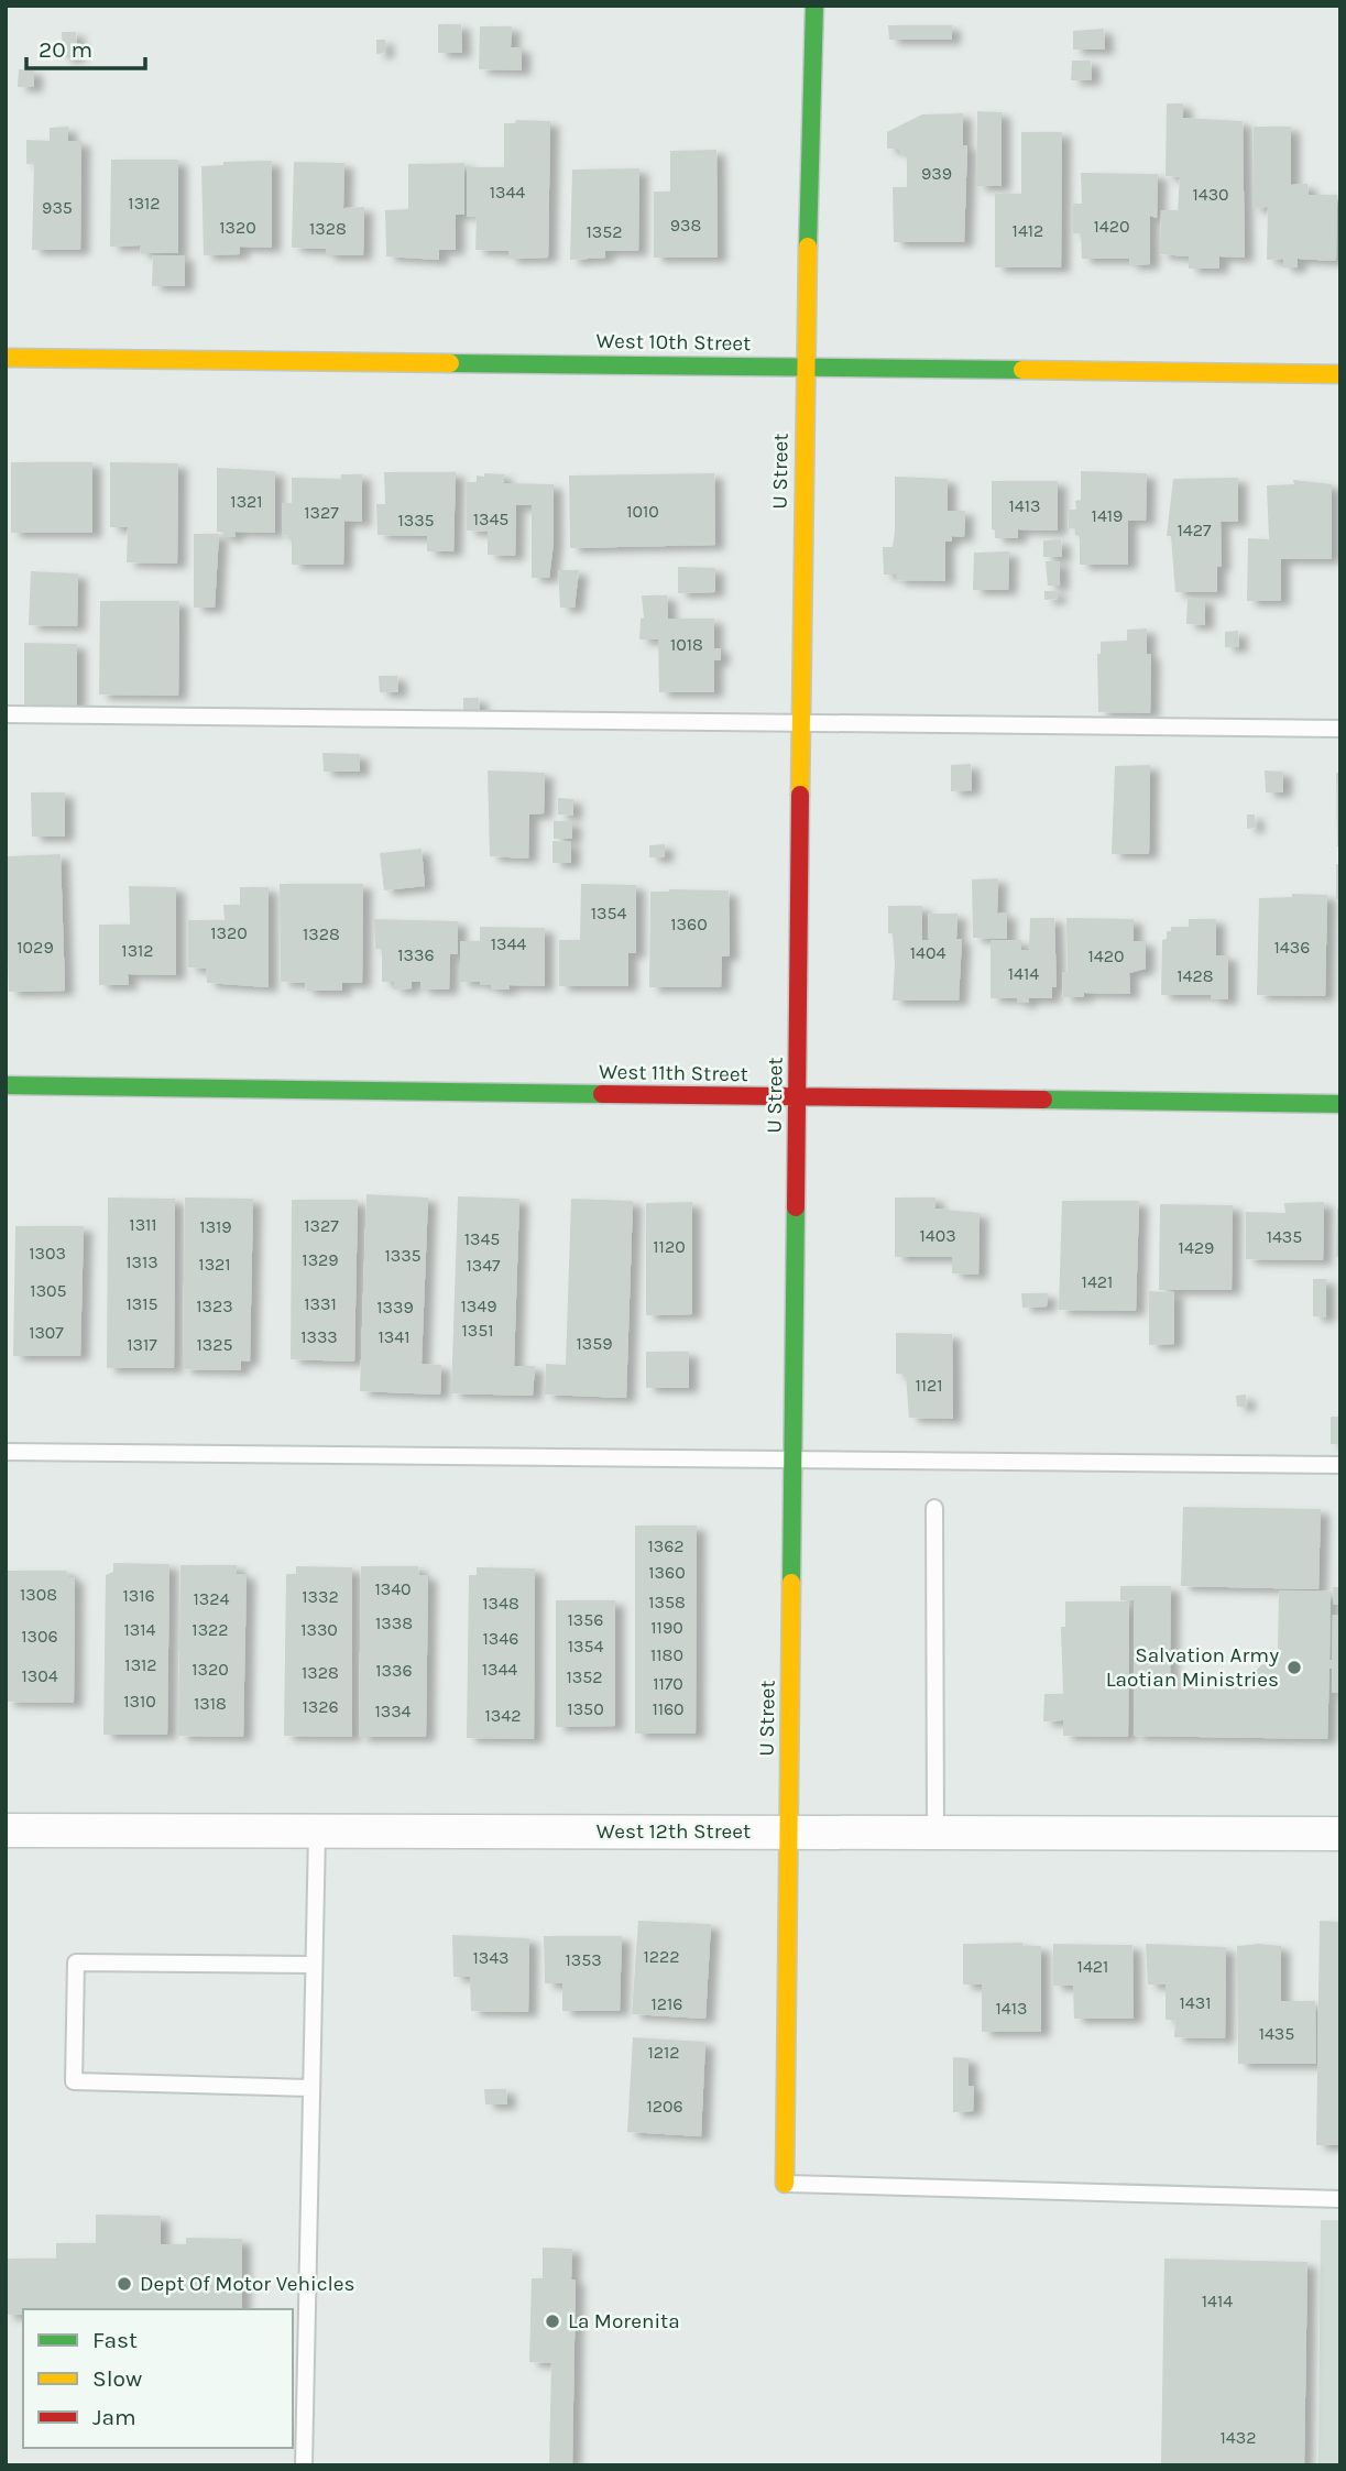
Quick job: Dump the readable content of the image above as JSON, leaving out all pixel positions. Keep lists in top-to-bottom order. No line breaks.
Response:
{"streets":{"street":["West 10th Street","U Street","West 11th Street","West 12th Street"]},"crossings":[["West 10th Street","U Street"],["U Street","West 11th Street"],["U Street","West 12th Street"]],"places":["Salvation Army Laotian Ministries","Dept Of Motor Vehicles","La Morenita"],"house_numbers":["939","1344","1430","1312","935","938","1420","1320","1328","1412","1352","1321","1413","1010","1327","1419","1345","1335","1427","1018","1354","1360","1320","1328","1344","1029","1436","1312","1404","1336","1420","1414","1428","1311","1327","1319","1403","1435","1345","1120","1429","1303","1335","1329","1313","1321","1347","1421","1305","1315","1331","1323","1349","1339","1351","1307","1333","1341","1359","1317","1325","1121","1362","1360","1340","1308","1316","1332","1324","1358","1348","1356","1338","1190","1314","1322","1330","1306","1346","1354","1180","1312","1320","1344","1336","1328","1304","1352","1170","1310","1318","1326","1350","1160","1334","1342","1222","1343","1353","1421","1431","1216","1413","1435","1212","1206","1414","1432"],"legend":["Fast","Slow","Jam"],"scale_bar":"20 m"}
